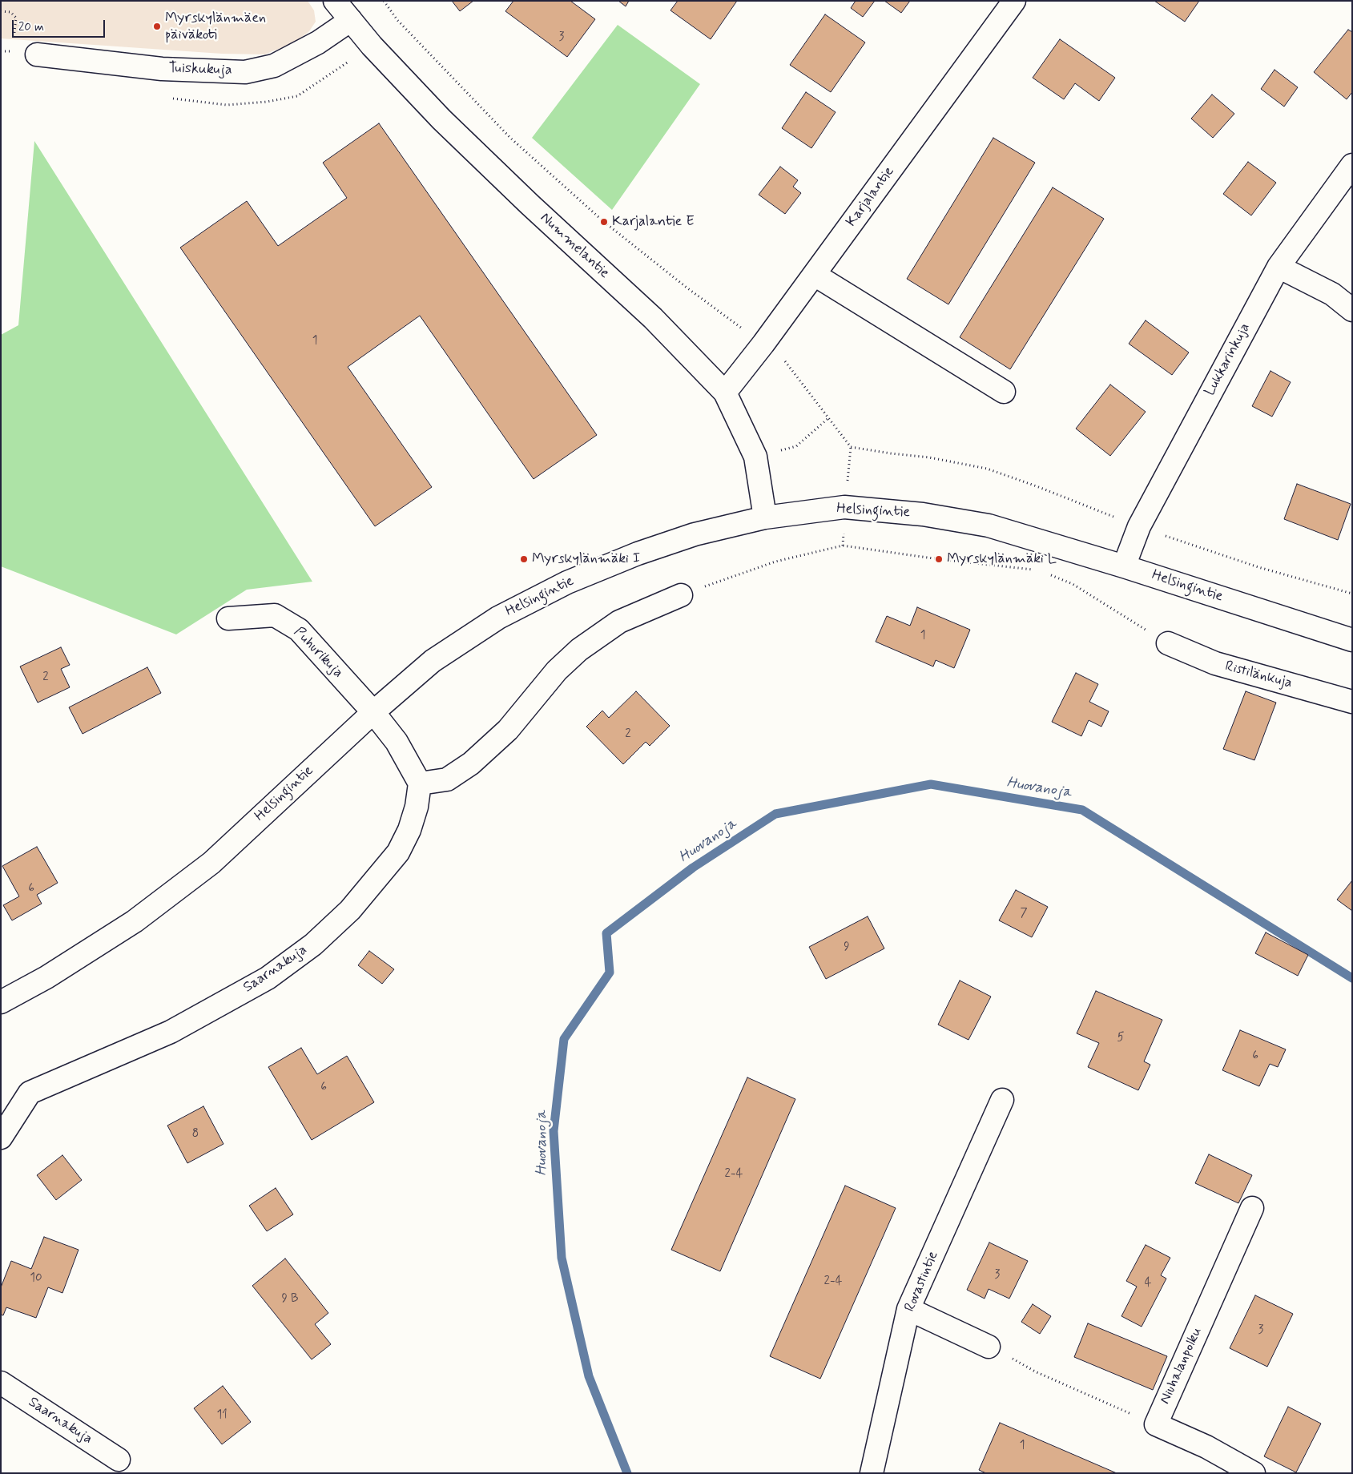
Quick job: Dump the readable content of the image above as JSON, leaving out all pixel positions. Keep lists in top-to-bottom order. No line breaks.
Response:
{"streets":{"street":["Tuiskukuja","Karjalantie","Nummelantie","Lukkarinkuja","Helsingintie","Puhurikuja","Ristilänkuja","Saarnakuja","Rovastintie","Niuhalanpolku"]},"crossings":[["Tuiskukuja","Nummelantie"],["Karjalantie","Nummelantie"],["Nummelantie","Helsingintie"],["Lukkarinkuja","Helsingintie"],["Helsingintie","Puhurikuja"]],"water":["Huovanoja"],"places":["Myrskylänmäen päiväkoti","Karjalantie E","Myrskylänmäki I","Myrskylänmäki L"],"house_numbers":["3","1","1","2","2","6","7","9","5","6","6","8","2-4","3","10","2-4","4","9 B","3","11","1"],"scale_bar":"20 m"}
